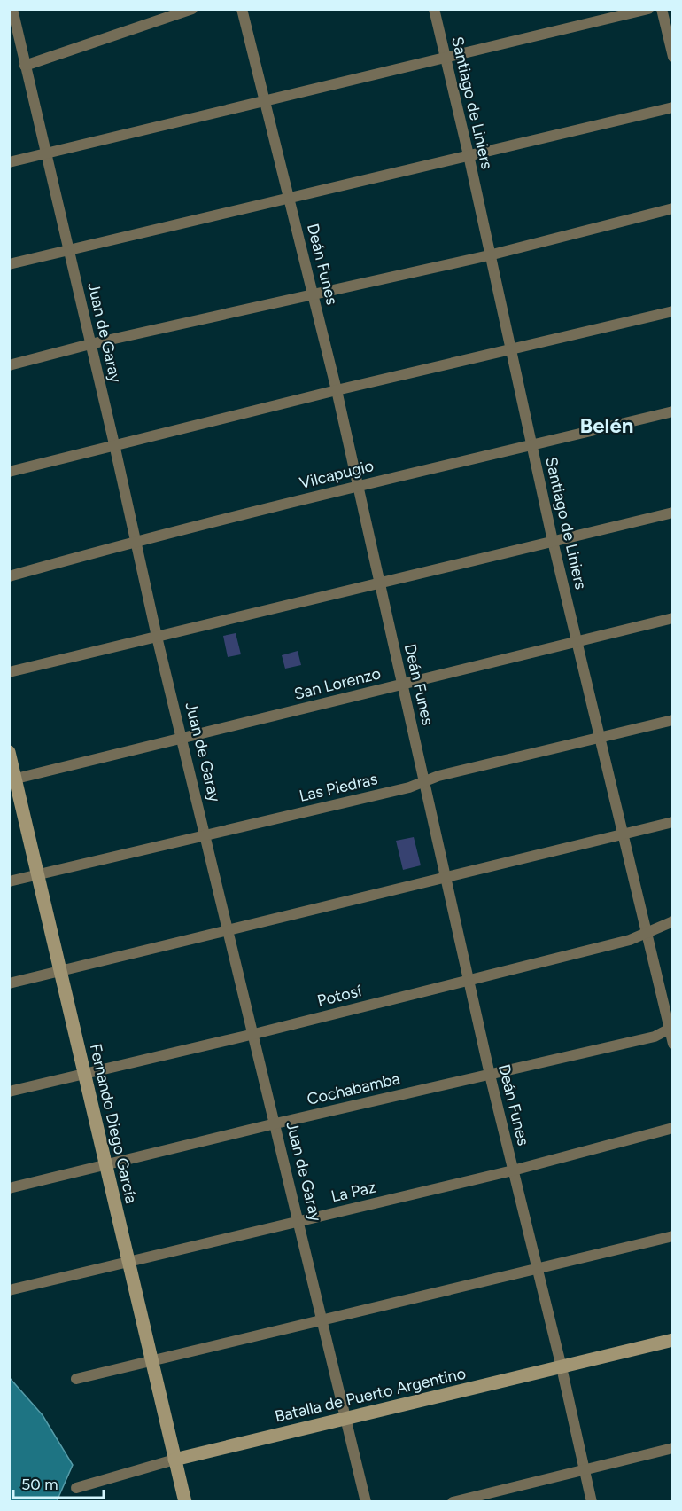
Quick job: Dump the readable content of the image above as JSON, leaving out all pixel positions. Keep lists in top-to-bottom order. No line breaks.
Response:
{"streets":{"main road":["Fernando Diego García","Batalla de Puerto Argentino"],"street":["Santiago de Liniers","Deán Funes","Juan de Garay","Vilcapugio","San Lorenzo","Las Piedras","Potosí","Cochabamba","La Paz"]},"crossings":[["Santiago de Liniers","Vilcapugio"],["Santiago de Liniers","San Lorenzo"],["Santiago de Liniers","Las Piedras"],["Santiago de Liniers","Potosí"],["Santiago de Liniers","Cochabamba"],["Deán Funes","Vilcapugio"],["Deán Funes","San Lorenzo"],["Deán Funes","Las Piedras"],["Deán Funes","Potosí"],["Deán Funes","Cochabamba"],["Deán Funes","La Paz"],["Deán Funes","Batalla de Puerto Argentino"],["Juan de Garay","Vilcapugio"],["Juan de Garay","San Lorenzo"],["Juan de Garay","Las Piedras"],["Juan de Garay","Potosí"],["Juan de Garay","Cochabamba"],["Juan de Garay","La Paz"],["Juan de Garay","Batalla de Puerto Argentino"],["San Lorenzo","Fernando Diego García"],["Las Piedras","Fernando Diego García"],["Potosí","Fernando Diego García"],["Cochabamba","Fernando Diego García"],["Fernando Diego García","La Paz"],["Fernando Diego García","Batalla de Puerto Argentino"]],"districts":["Belén"],"scale_bar":"50 m"}
